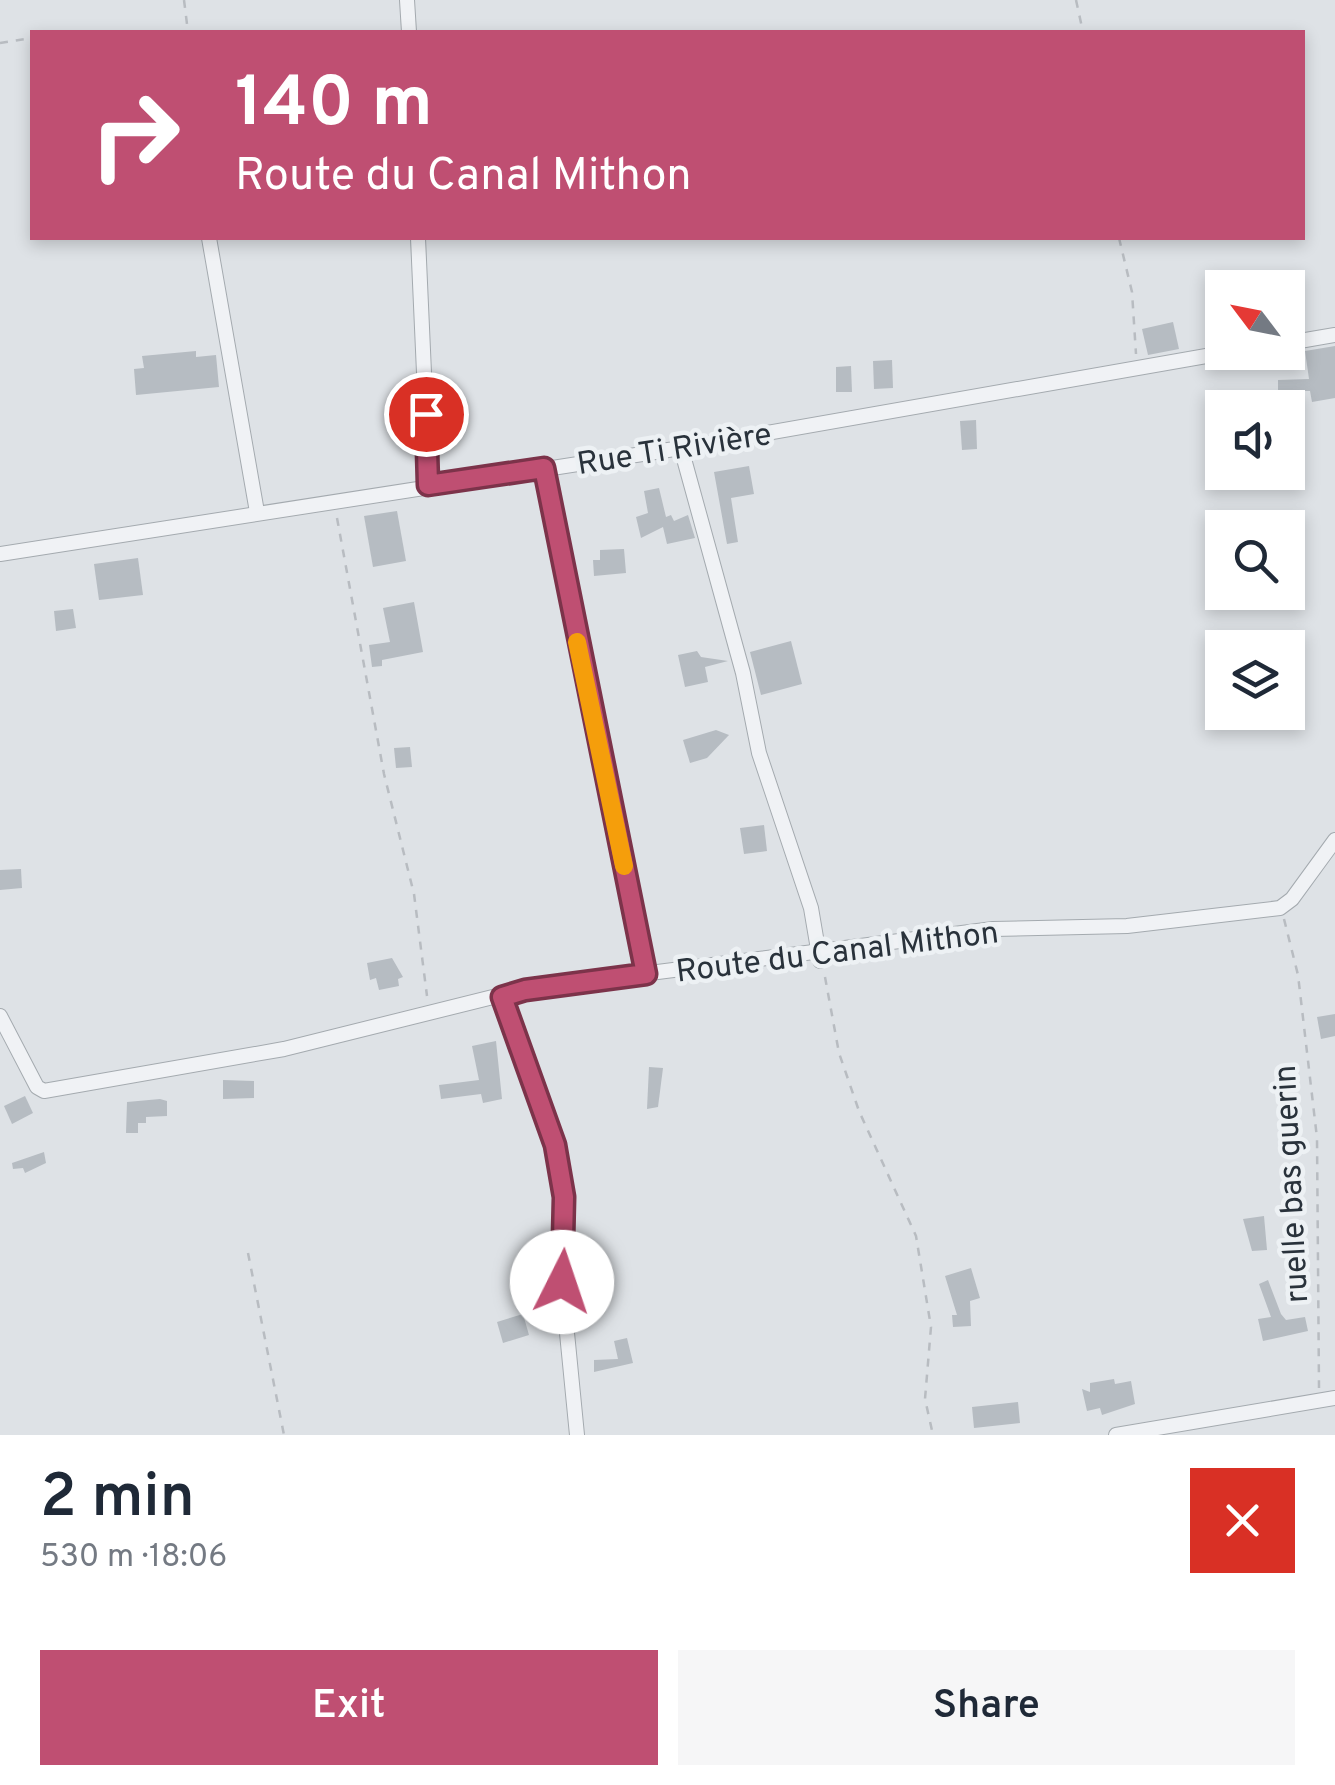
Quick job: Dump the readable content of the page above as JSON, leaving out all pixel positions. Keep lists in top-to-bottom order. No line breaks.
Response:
{"streets":{"street":["Rue Ti Rivière","Route du Canal Mithon"],"path":["ruelle bas guerin"]},"crossings":[["Route du Canal Mithon","ruelle bas guerin"]],"north":"top left","page":{"turn":["140 m","Route du Canal Mithon"],"heading":["2 min","530 m · 18:06"],"buttons":["Exit","Share"]}}
